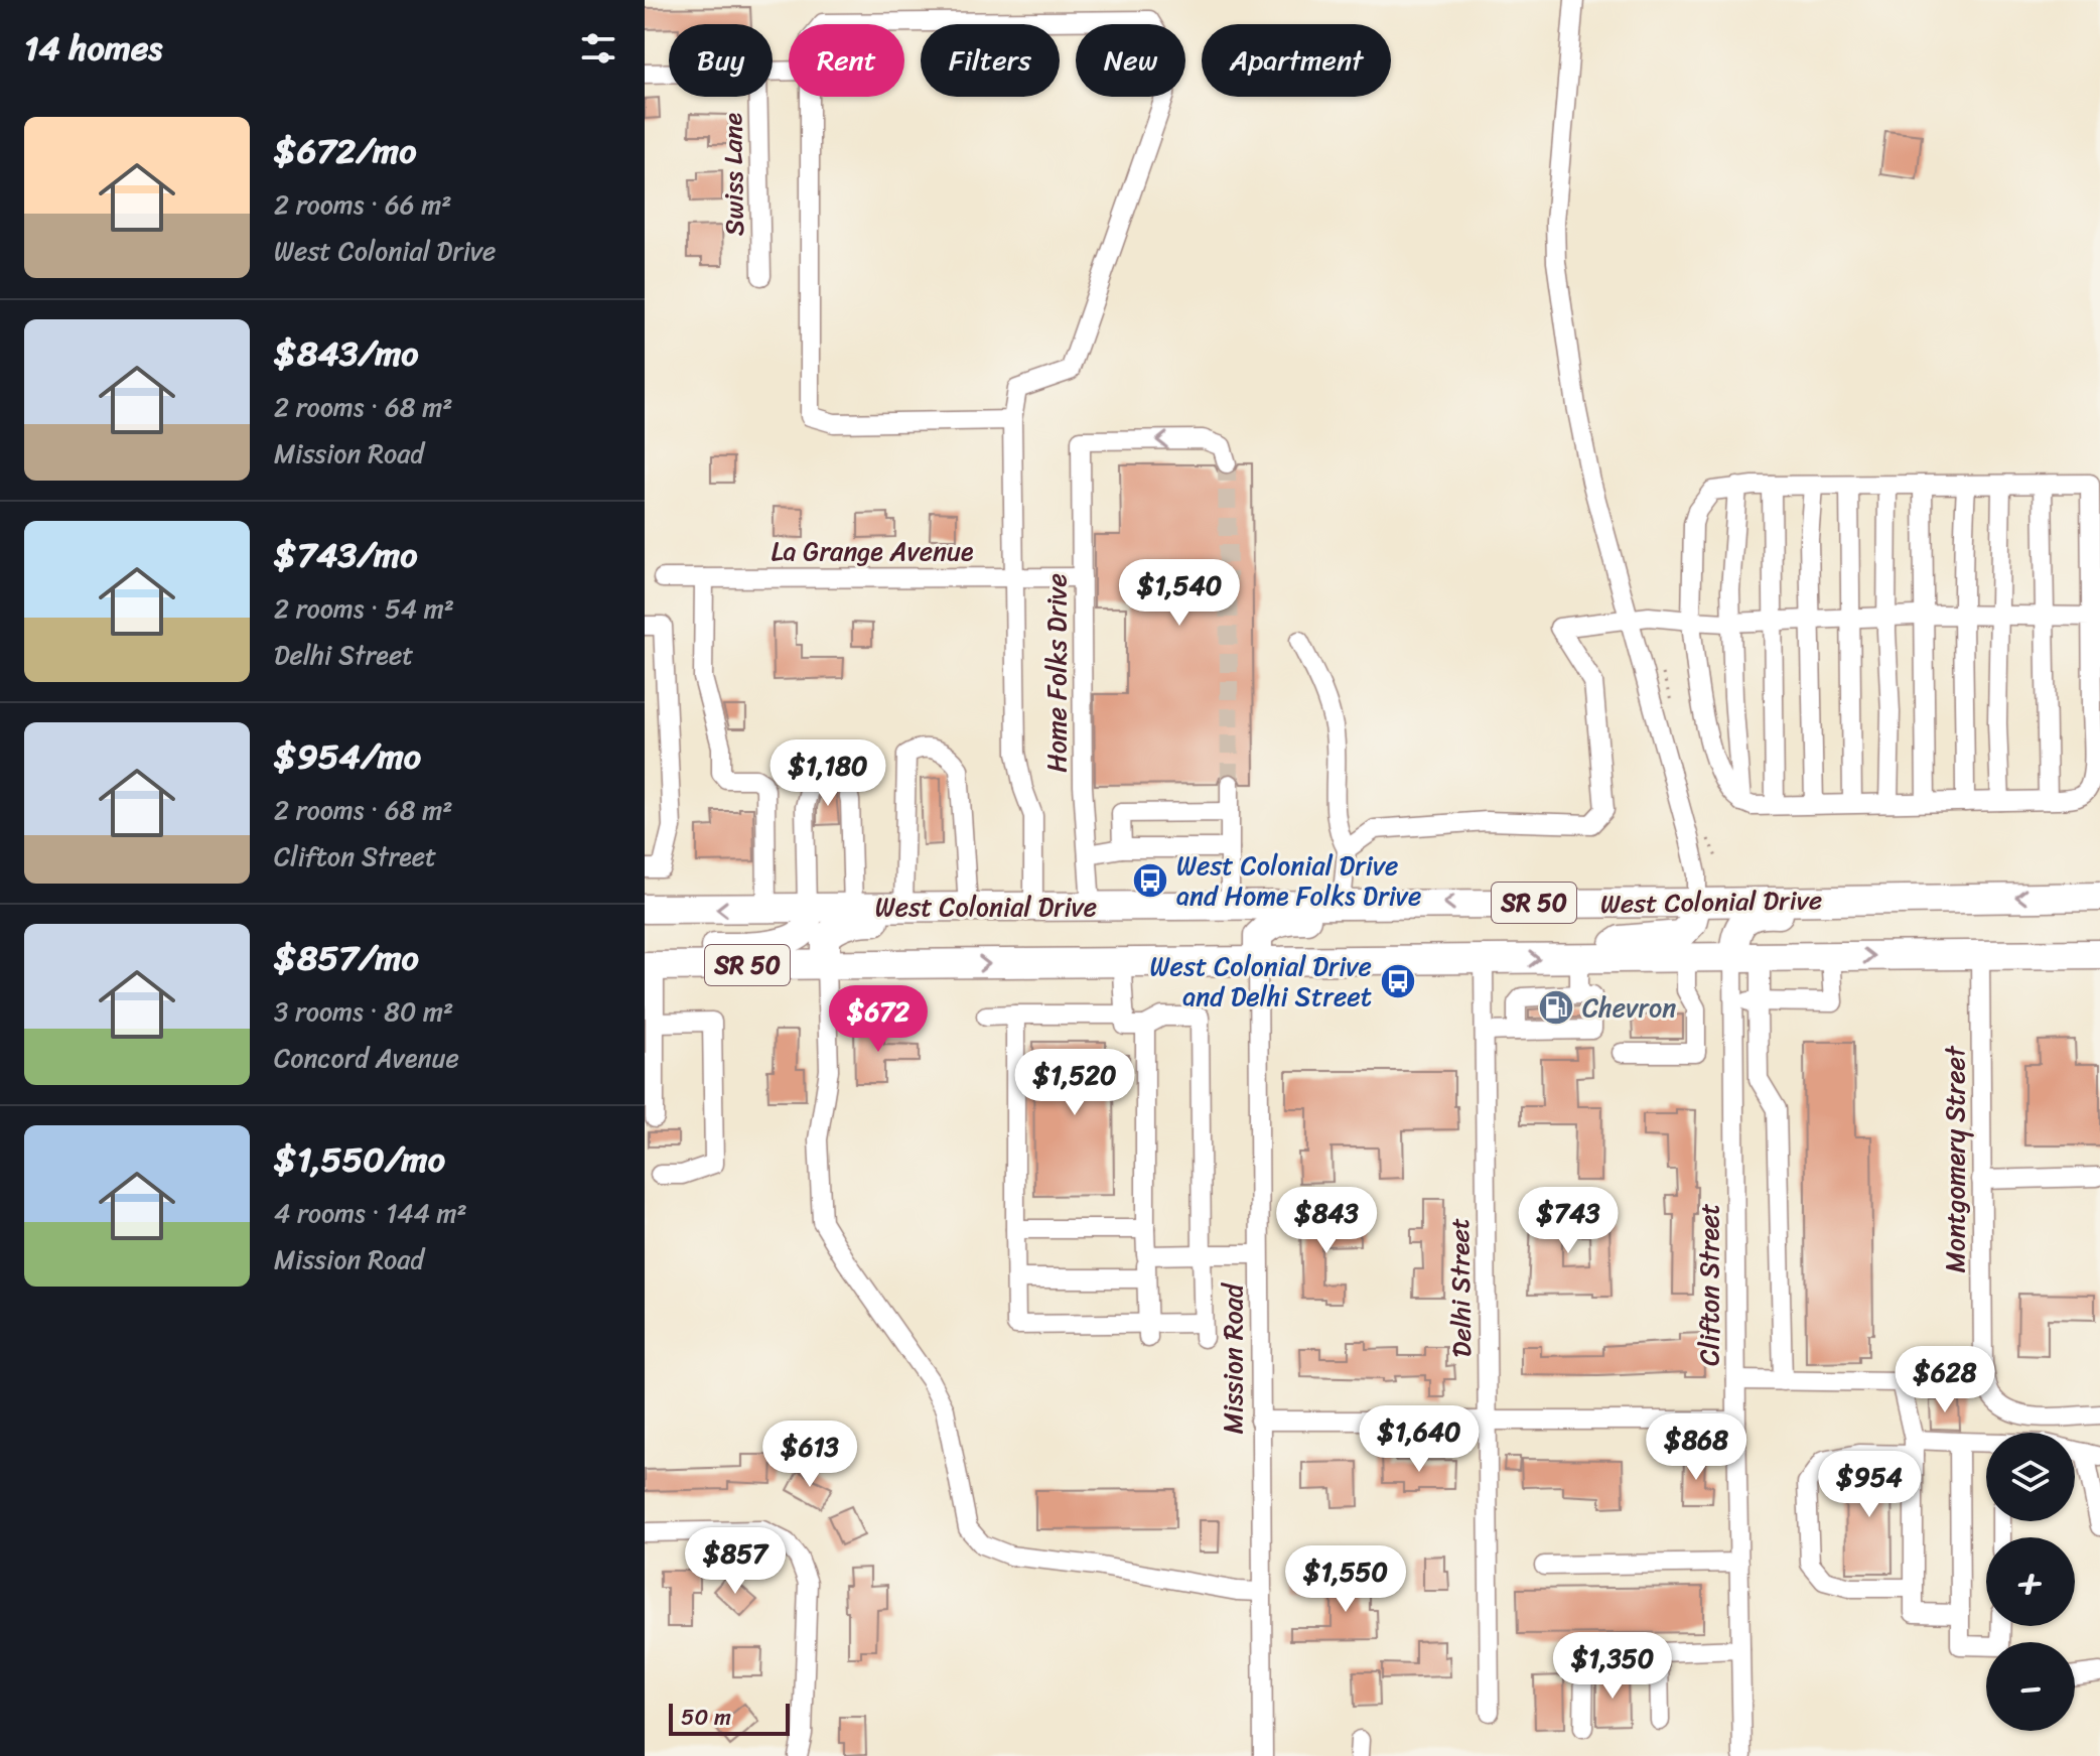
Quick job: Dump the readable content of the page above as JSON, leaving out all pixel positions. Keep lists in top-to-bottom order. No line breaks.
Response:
{"streets":{"highway":["West Colonial Drive","SR 50"],"street":["Swiss Lane","La Grange Avenue","Home Folks Drive","Montgomery Street","Clifton Street","Delhi Street","Mission Road"]},"crossings":[["La Grange Avenue","Home Folks Drive"],["Home Folks Drive","West Colonial Drive"],["West Colonial Drive","Montgomery Street"],["West Colonial Drive","Clifton Street"],["West Colonial Drive","Delhi Street"],["West Colonial Drive","Mission Road"]],"places":{"bus stop":["West Colonial Drive and Home Folks Drive","West Colonial Drive and Delhi Street"],"fuel station":["Chevron"]},"scale_bar":"50 m","page":{"heading":"14 homes","chip":["Buy","Rent","Filters","New","Apartment"],"list":[{"name":"$672/mo","note":"2 rooms · 66 m² · West Colonial Drive"},{"name":"$843/mo","note":"2 rooms · 68 m² · Mission Road"},{"name":"$743/mo","note":"2 rooms · 54 m² · Delhi Street"},{"name":"$954/mo","note":"2 rooms · 68 m² · Clifton Street"},{"name":"$857/mo","note":"3 rooms · 80 m² · Concord Avenue"},{"name":"$1,550/mo","note":"4 rooms · 144 m² · Mission Road"}],"price":["$1,540","$1,180","$672","$1,520","$843","$743","$628","$1,640","$868","$613","$954","$857","$1,550","$1,350"],"map_buttons":["+","−"],"scale":"50 m"}}
